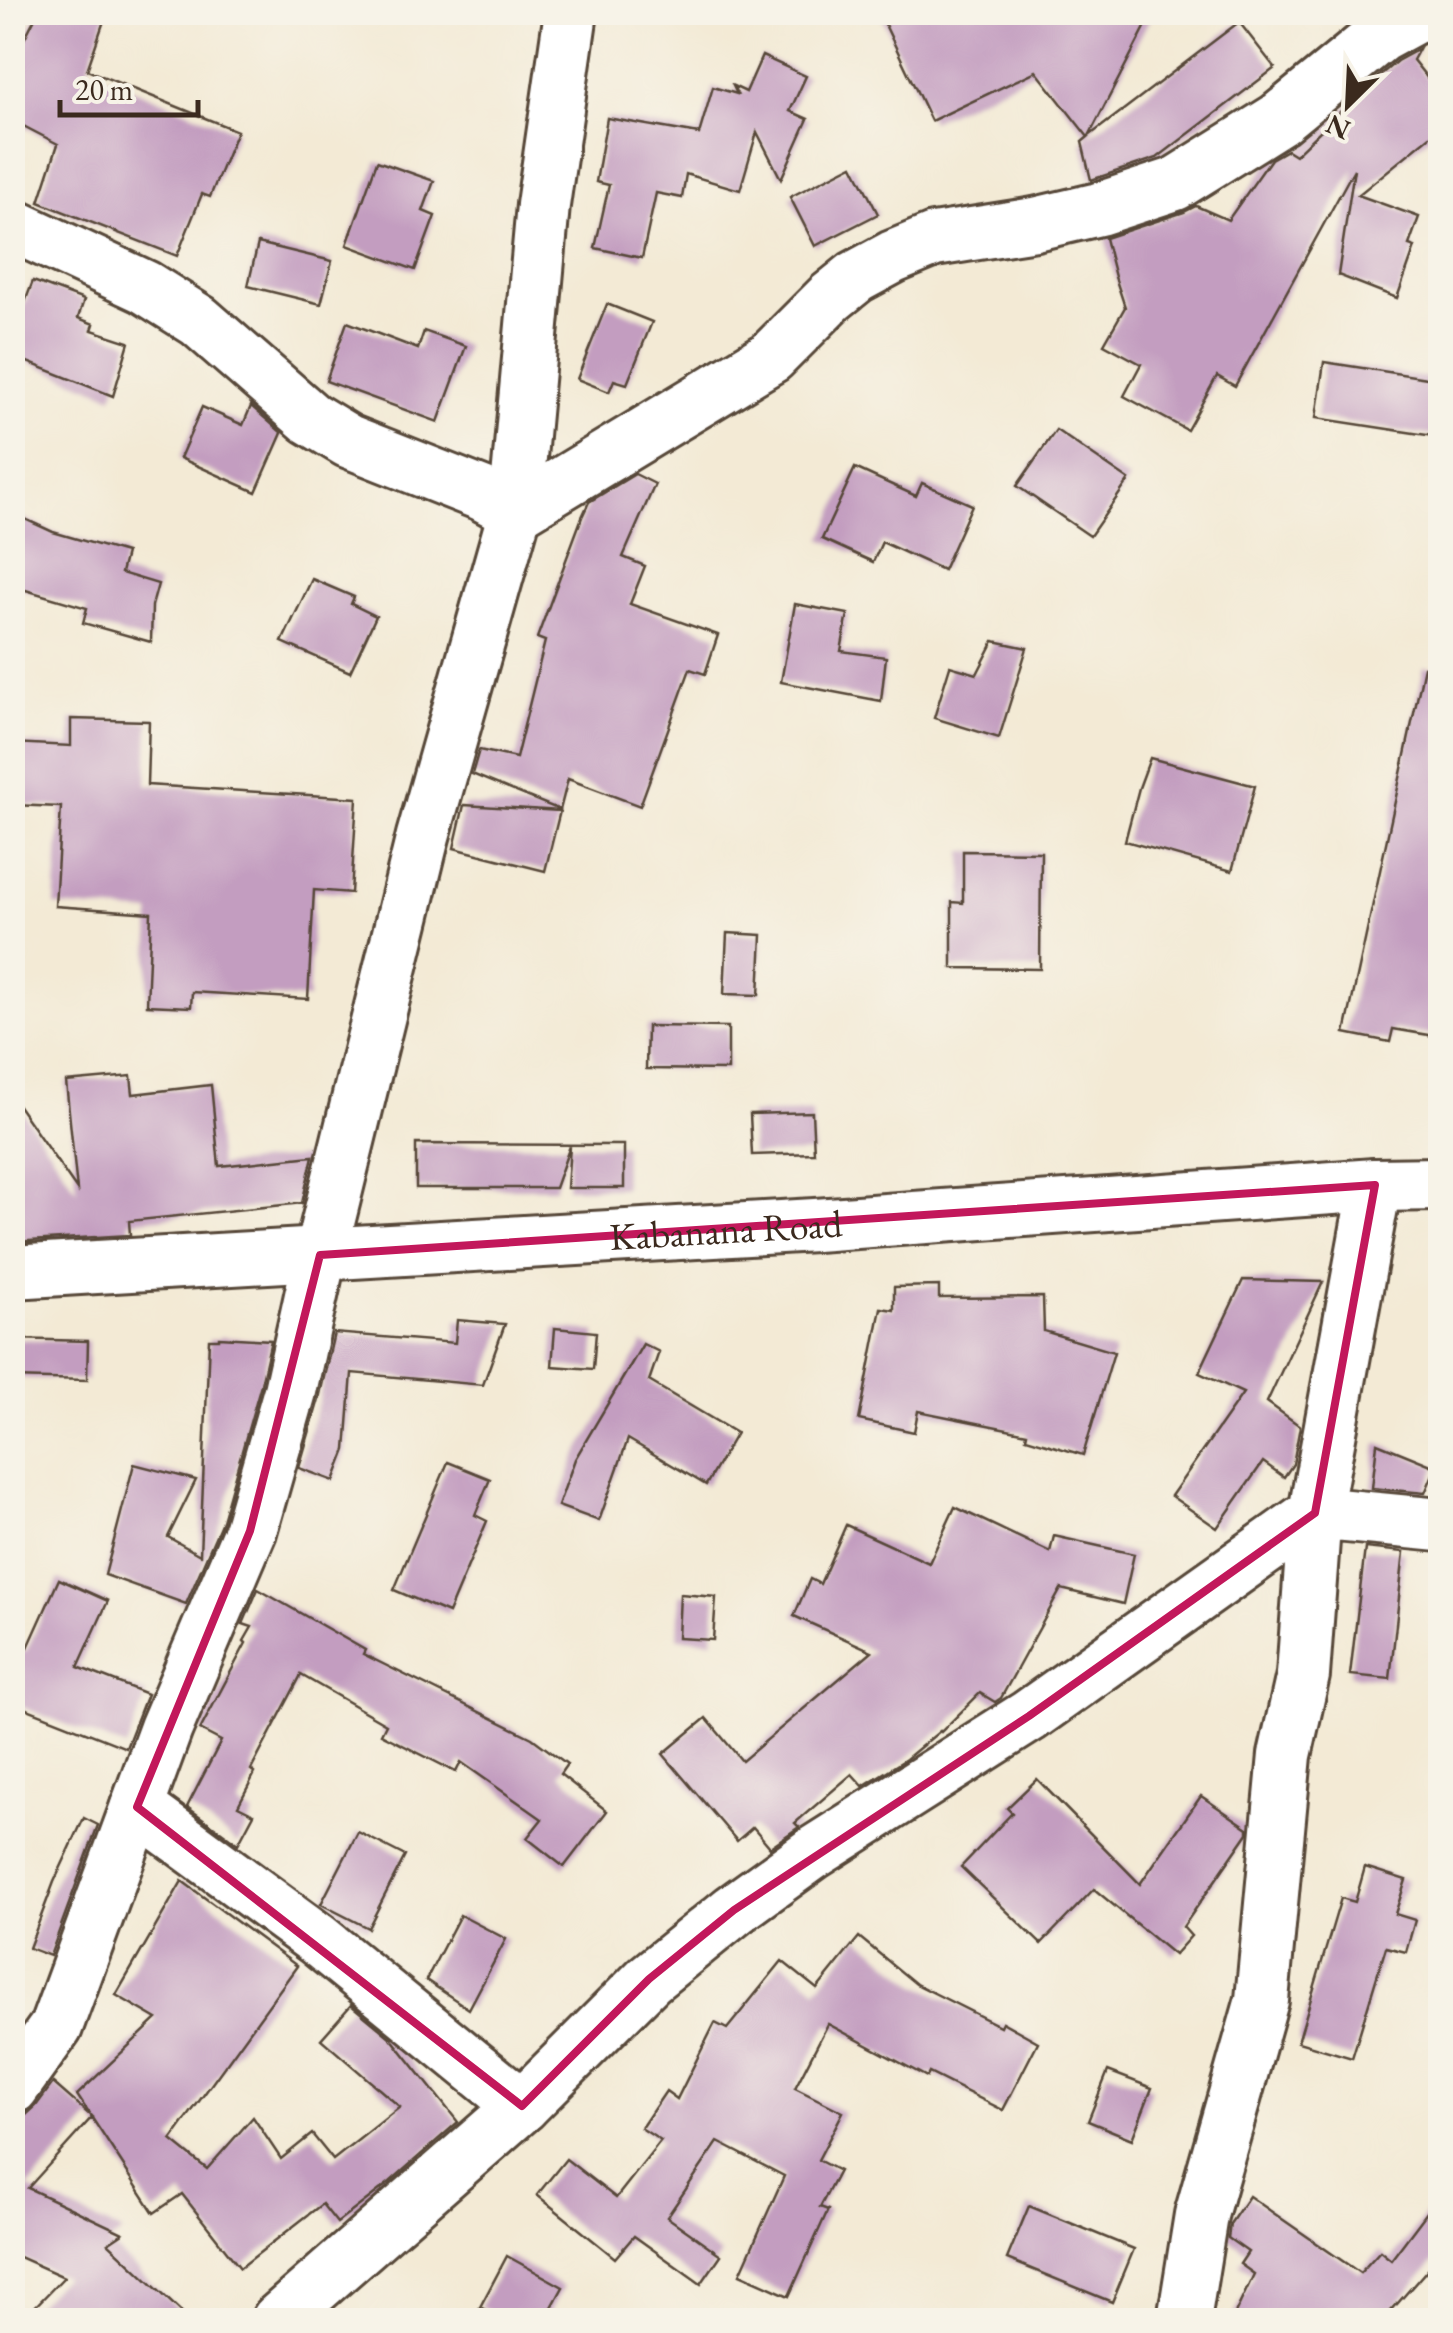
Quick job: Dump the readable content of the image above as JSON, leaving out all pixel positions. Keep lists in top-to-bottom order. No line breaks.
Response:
{"streets":{"street":["Kabanana Road"]},"scale_bar":"20 m","north":"bottom left"}
